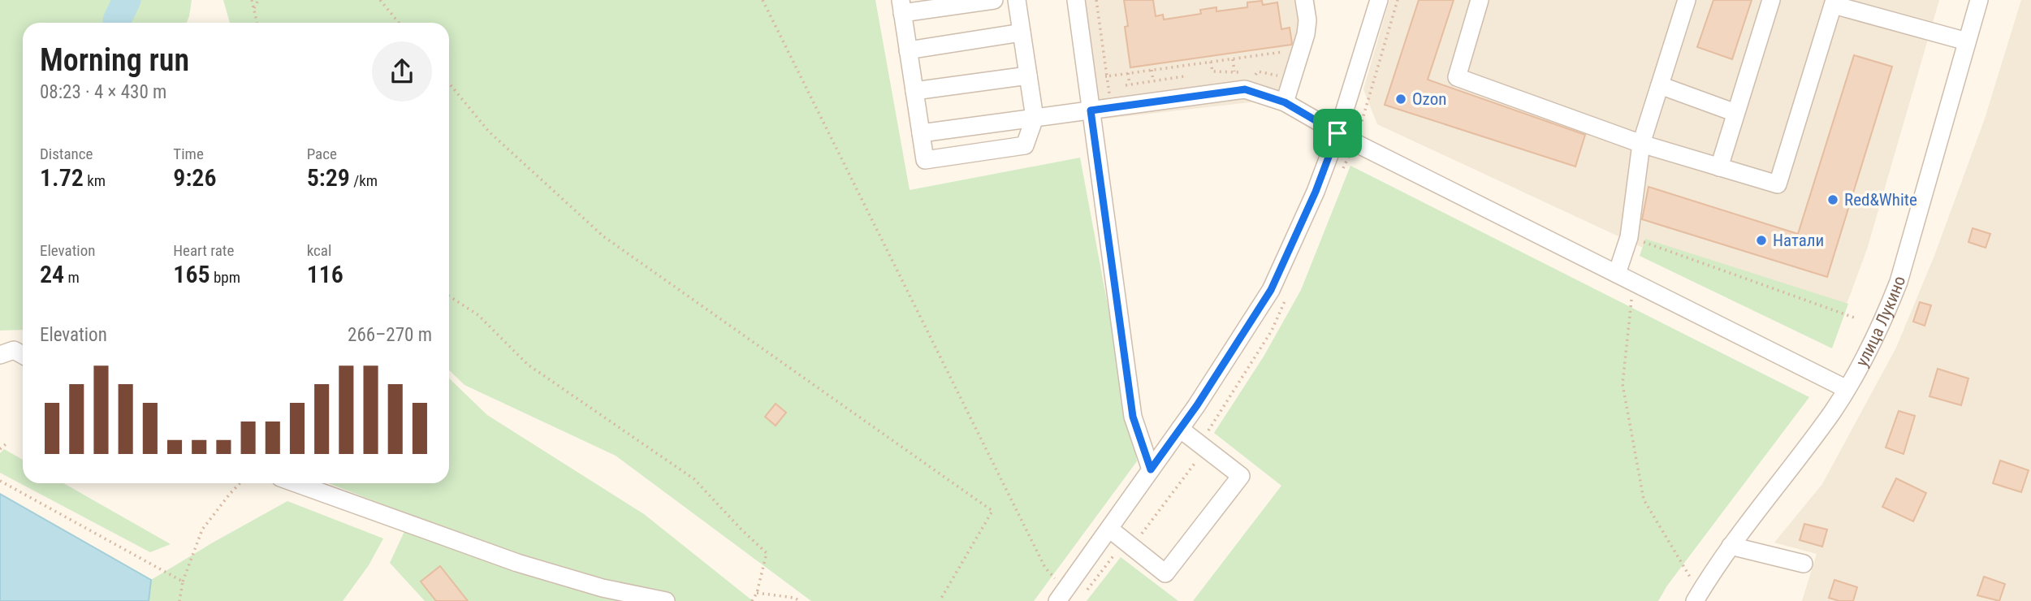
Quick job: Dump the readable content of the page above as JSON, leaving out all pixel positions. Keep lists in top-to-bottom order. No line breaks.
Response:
{"streets":{"street":["улица Лукино"]},"places":["Ozon","Red&White","Натали"],"page":{"heading":["Morning run","08:23 · 4 × 430 m"],"stats":[["Distance","1.72 km"],["Time","9:26"],["Pace","5:29 /km"],["Elevation","24 m"],["Heart rate","165 bpm"],["kcal","116"]],"chart":["Elevation","266–270 m"]}}
